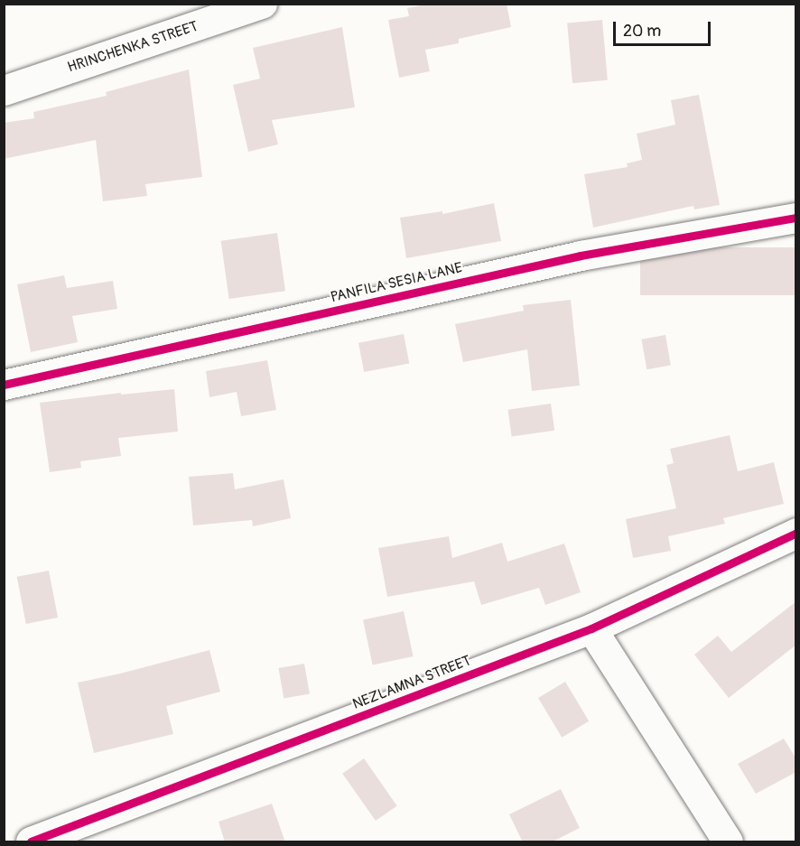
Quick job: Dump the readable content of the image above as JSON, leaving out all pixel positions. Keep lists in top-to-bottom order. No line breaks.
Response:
{"streets":{"street":["HRINCHENKA STREET","PANFILA SESIA LANE","NEZLAMNA STREET"]},"scale_bar":"20 m"}
